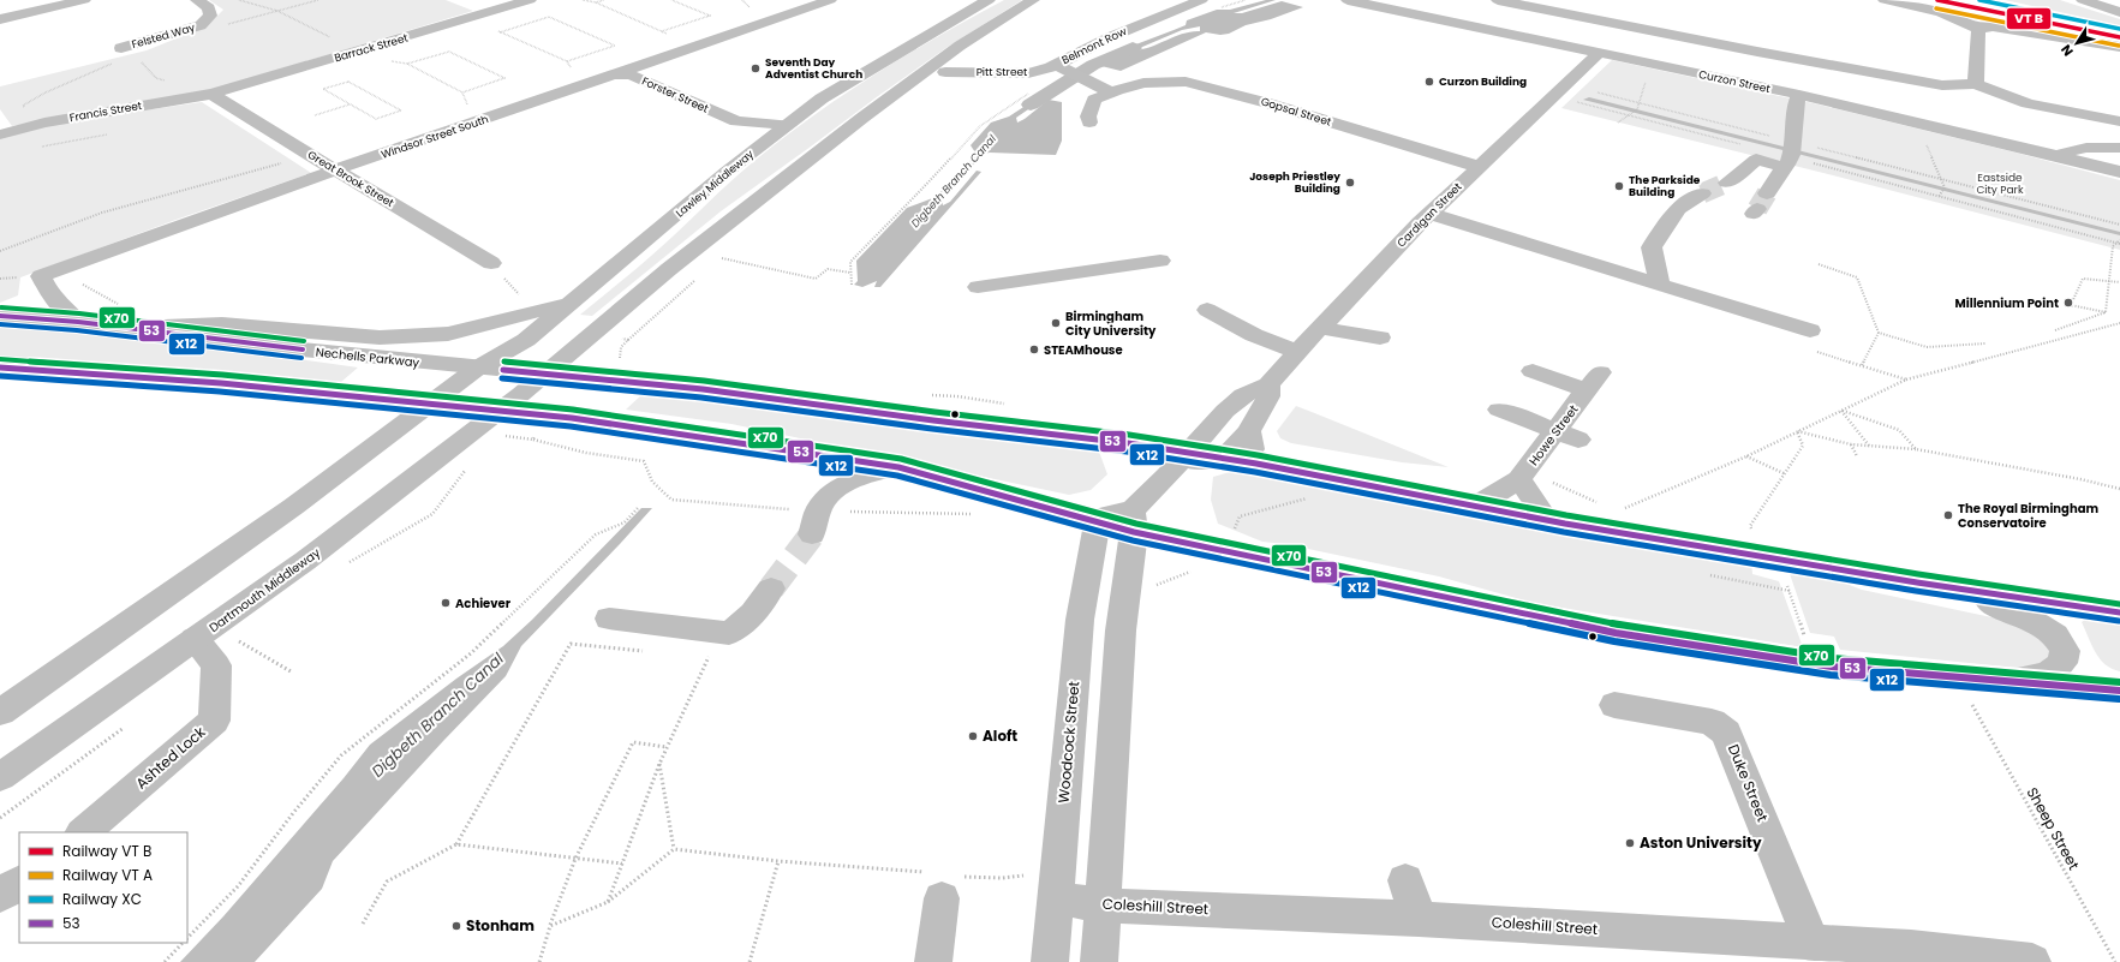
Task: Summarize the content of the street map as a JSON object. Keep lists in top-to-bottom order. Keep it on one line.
{"streets":{"main road":["Felsted Way","Belmont Row","Barrack Street","Pitt Street","Curzon Street","Forster Street","Francis Street","Gopsal Street","Windsor Street South","Great Brook Street","Lawley Middleway","Cardigan Street","Nechells Parkway","Howe Street","Dartmouth Middleway","Woodcock Street","Ashted Lock","Duke Street","Coleshill Street"],"path":["Sheep Street"]},"crossings":[["Belmont Row","Pitt Street"],["Belmont Row","Gopsal Street"],["Barrack Street","Francis Street"],["Barrack Street","Great Brook Street"],["Curzon Street","Cardigan Street"],["Forster Street","Windsor Street South"],["Forster Street","Lawley Middleway"],["Francis Street","Great Brook Street"],["Gopsal Street","Cardigan Street"],["Windsor Street South","Great Brook Street"],["Lawley Middleway","Nechells Parkway"],["Cardigan Street","Nechells Parkway"],["Nechells Parkway","Howe Street"],["Nechells Parkway","Dartmouth Middleway"],["Dartmouth Middleway","Ashted Lock"],["Woodcock Street","Coleshill Street"],["Duke Street","Coleshill Street"]],"water":["Digbeth Branch Canal"],"parks":["Eastside City Park"],"places":["Seventh Day Adventist Church","Curzon Building","Joseph Priestley Building","The Parkside Building","Millennium Point","Birmingham City University","STEAMhouse","The Royal Birmingham Conservatoire","Achiever","Aloft","Aston University","Stonham"],"lines":["rail line XC","transit line X70","transit line 53","transit line X12"],"legend":["Railway VT B","Railway VT A","Railway XC","53"],"north":"bottom left"}
